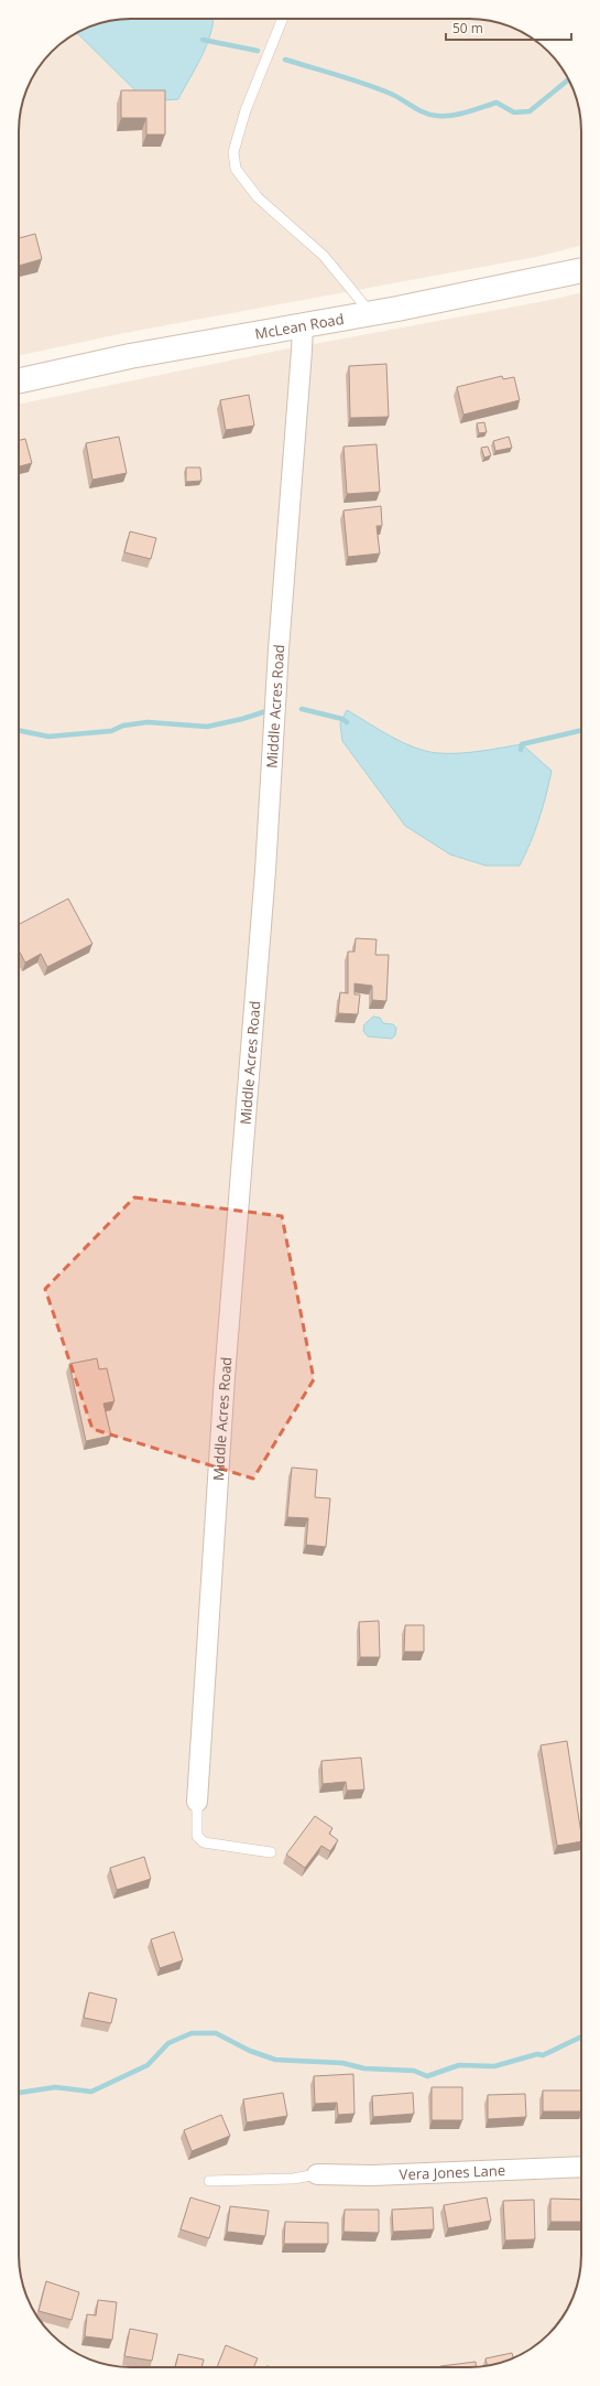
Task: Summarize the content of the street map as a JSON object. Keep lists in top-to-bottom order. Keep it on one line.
{"streets":{"street":["McLean Road","Middle Acres Road","Vera Jones Lane"]},"crossings":[["McLean Road","Middle Acres Road"]],"scale_bar":"50 m"}
